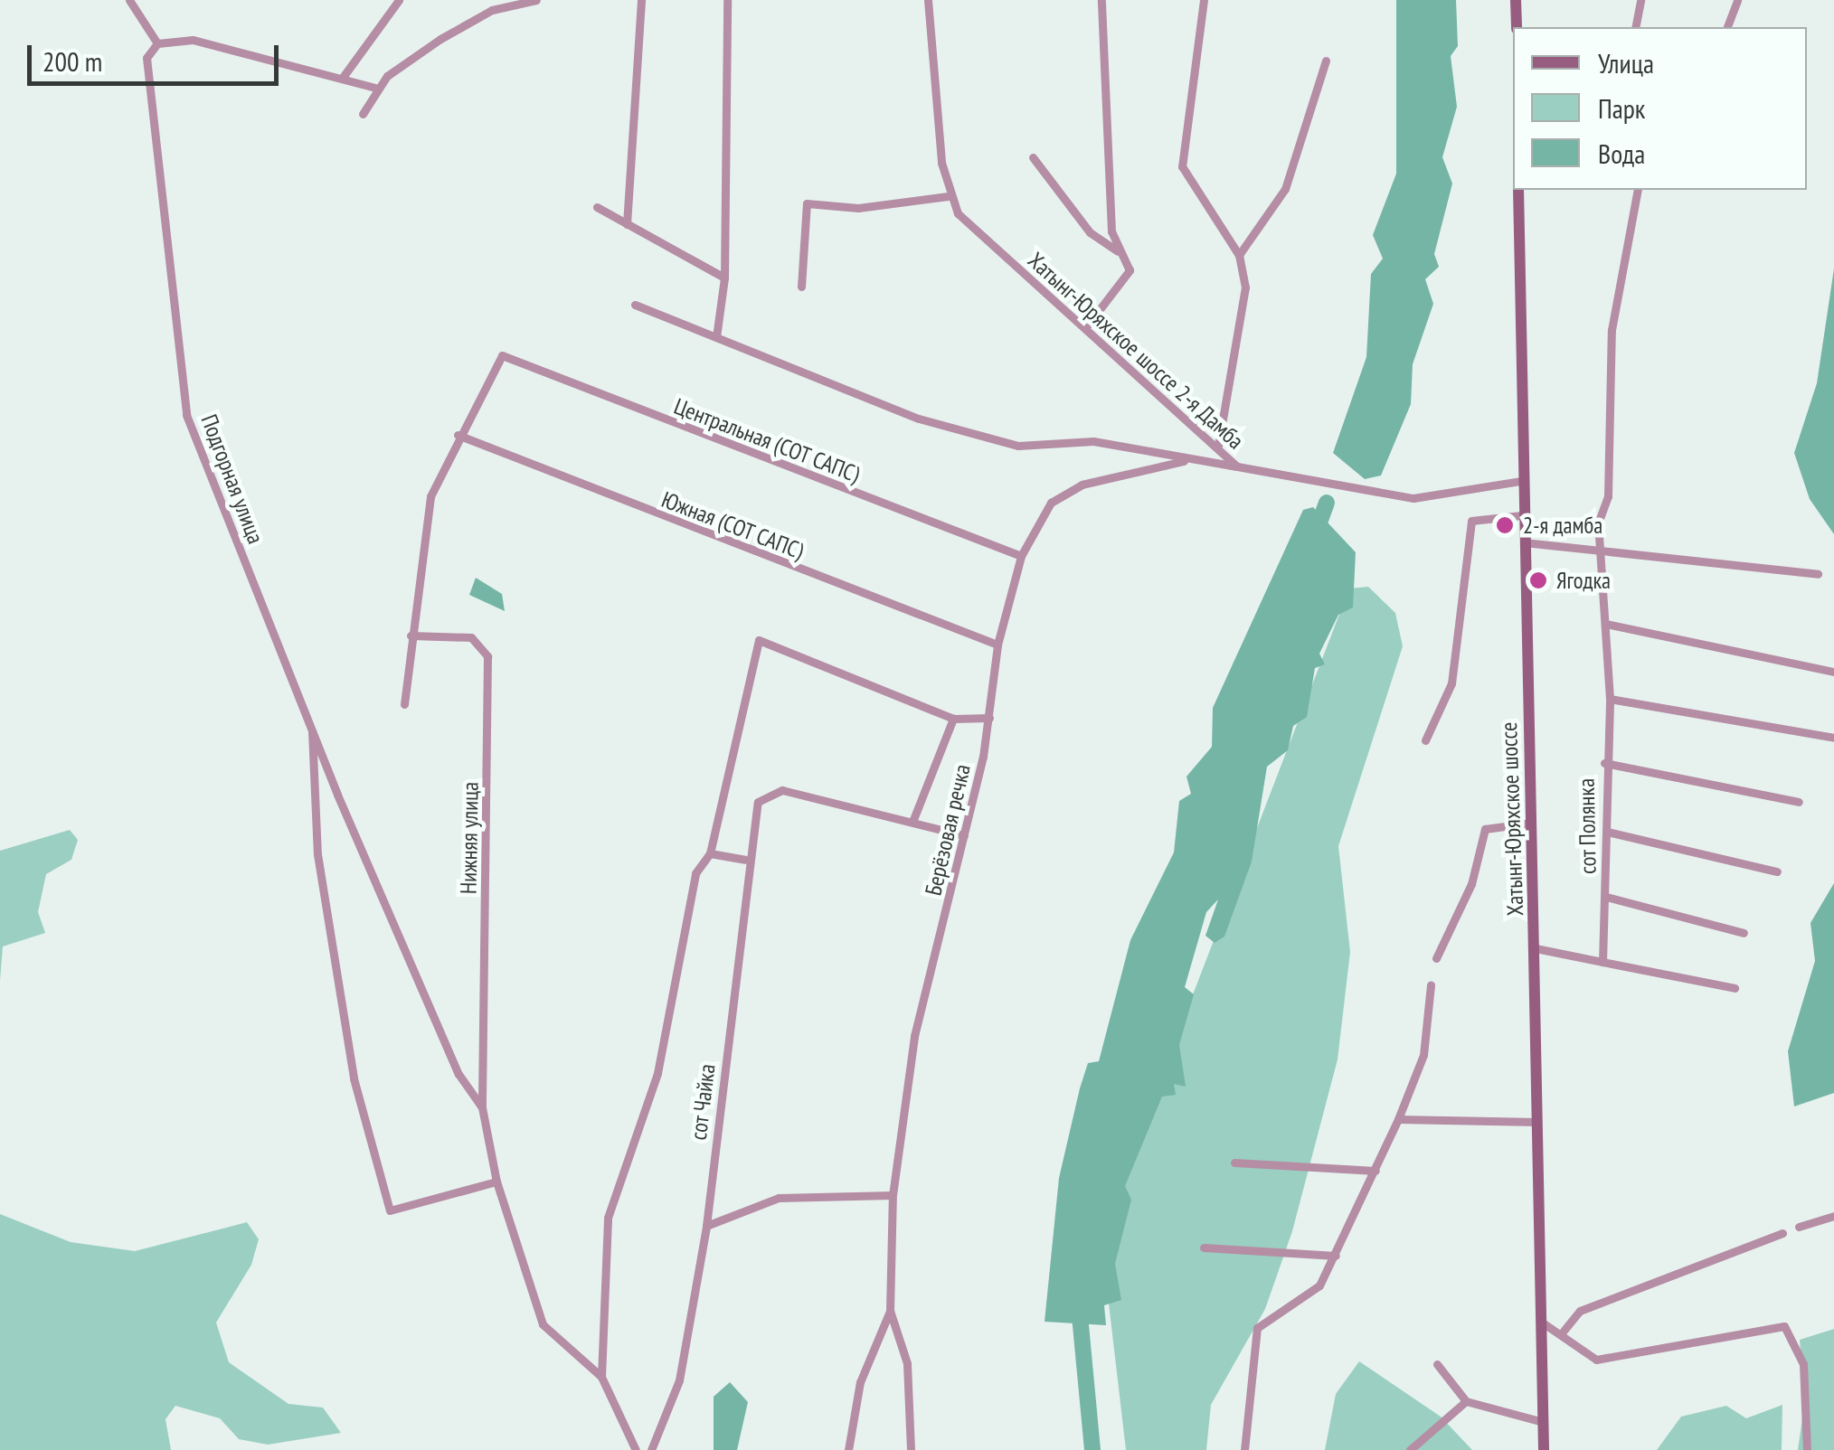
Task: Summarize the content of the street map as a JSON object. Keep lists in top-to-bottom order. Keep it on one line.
{"streets":{"main road":["Хатынг-Юряхское шоссе"],"street":["Хатынг-Юряхское шоссе 2-я Дамба","Центральная (СОТ САПС)","Подгорная улица","Южная (СОТ САПС)","сот Полянка","Берёзовая речка","Нижняя улица","сот Чайка"]},"crossings":[["Хатынг-Юряхское шоссе 2-я Дамба","Хатынг-Юряхское шоссе"],["Центральная (СОТ САПС)","Южная (СОТ САПС)"],["Центральная (СОТ САПС)","Берёзовая речка"],["Подгорная улица","Нижняя улица"],["Южная (СОТ САПС)","Берёзовая речка"]],"places":["2-я дамба","Ягодка"],"legend":["Улица","Парк","Вода"],"scale_bar":"200 m"}
